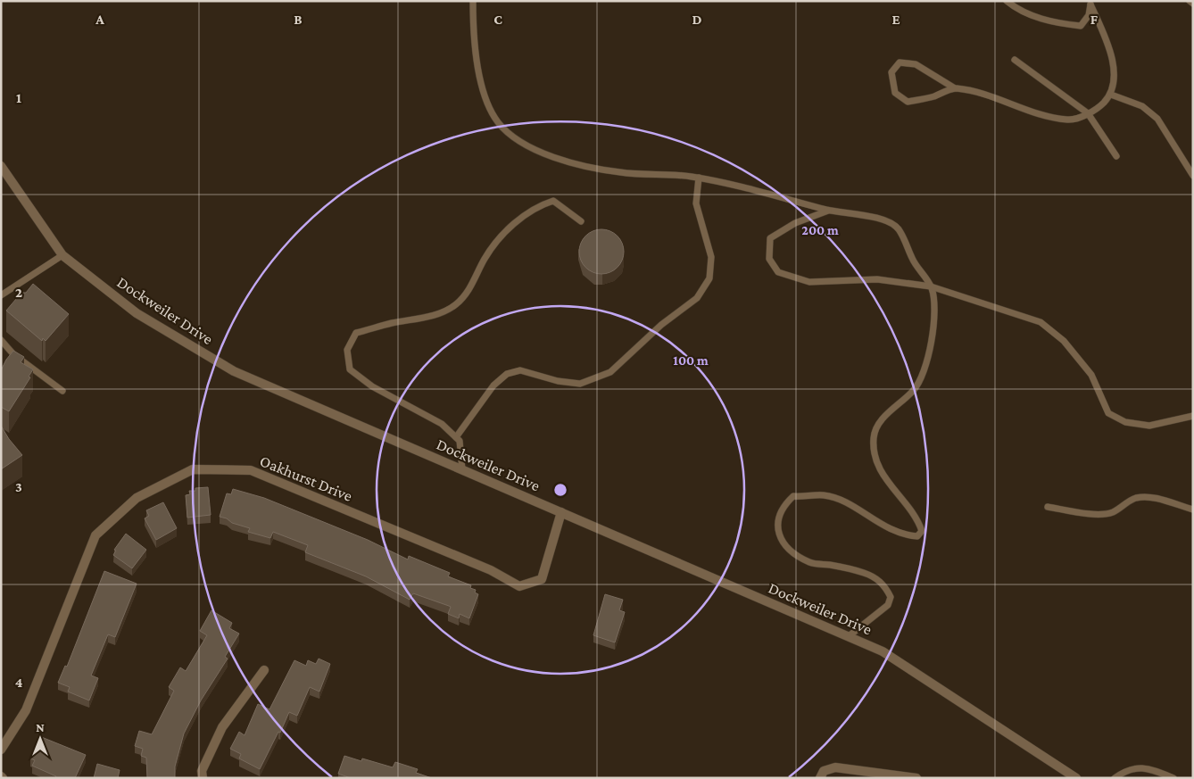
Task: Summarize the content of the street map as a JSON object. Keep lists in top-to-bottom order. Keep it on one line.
{"streets":{"street":["Dockweiler Drive","Oakhurst Drive"]},"crossings":[["Dockweiler Drive","Oakhurst Drive"]],"north":"top","grid":{"columns":["A","B","C","D","E","F"],"rows":["1","2","3","4"]},"rings":["200 m","100 m"]}
